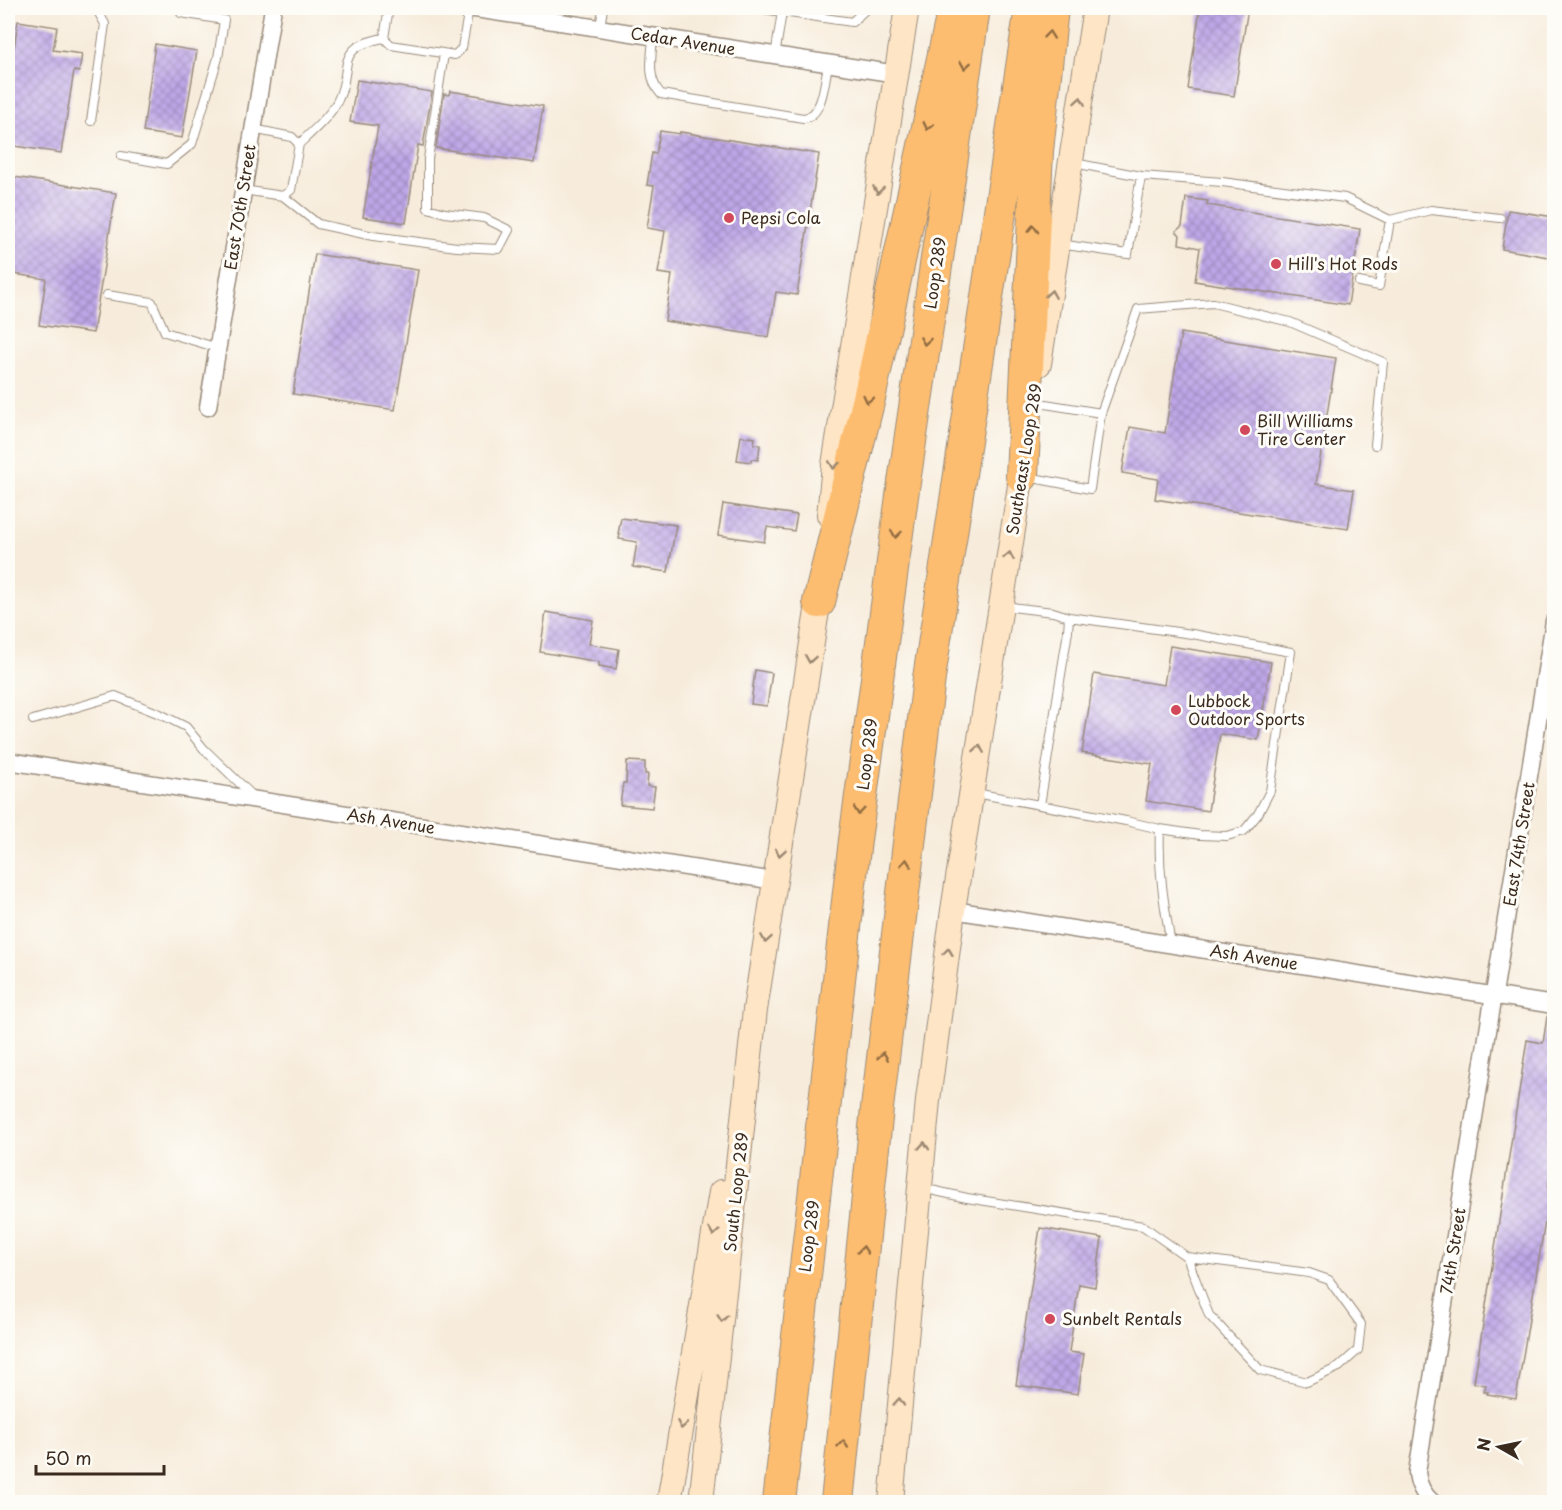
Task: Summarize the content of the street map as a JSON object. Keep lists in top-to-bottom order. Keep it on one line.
{"streets":{"highway":["Loop 289"],"main road":["Southeast Loop 289","South Loop 289"],"street":["Cedar Avenue","East 70th Street","Ash Avenue","East 74th Street","74th Street"]},"crossings":[["Southeast Loop 289","Ash Avenue"],["Ash Avenue","East 74th Street"],["Ash Avenue","South Loop 289"],["Ash Avenue","74th Street"],["East 74th Street","74th Street"]],"places":["Pepsi Cola","Hill's Hot Rods","Bill Williams Tire Center","Lubbock Outdoor Sports","Sunbelt Rentals"],"scale_bar":"50 m","north":"left"}
